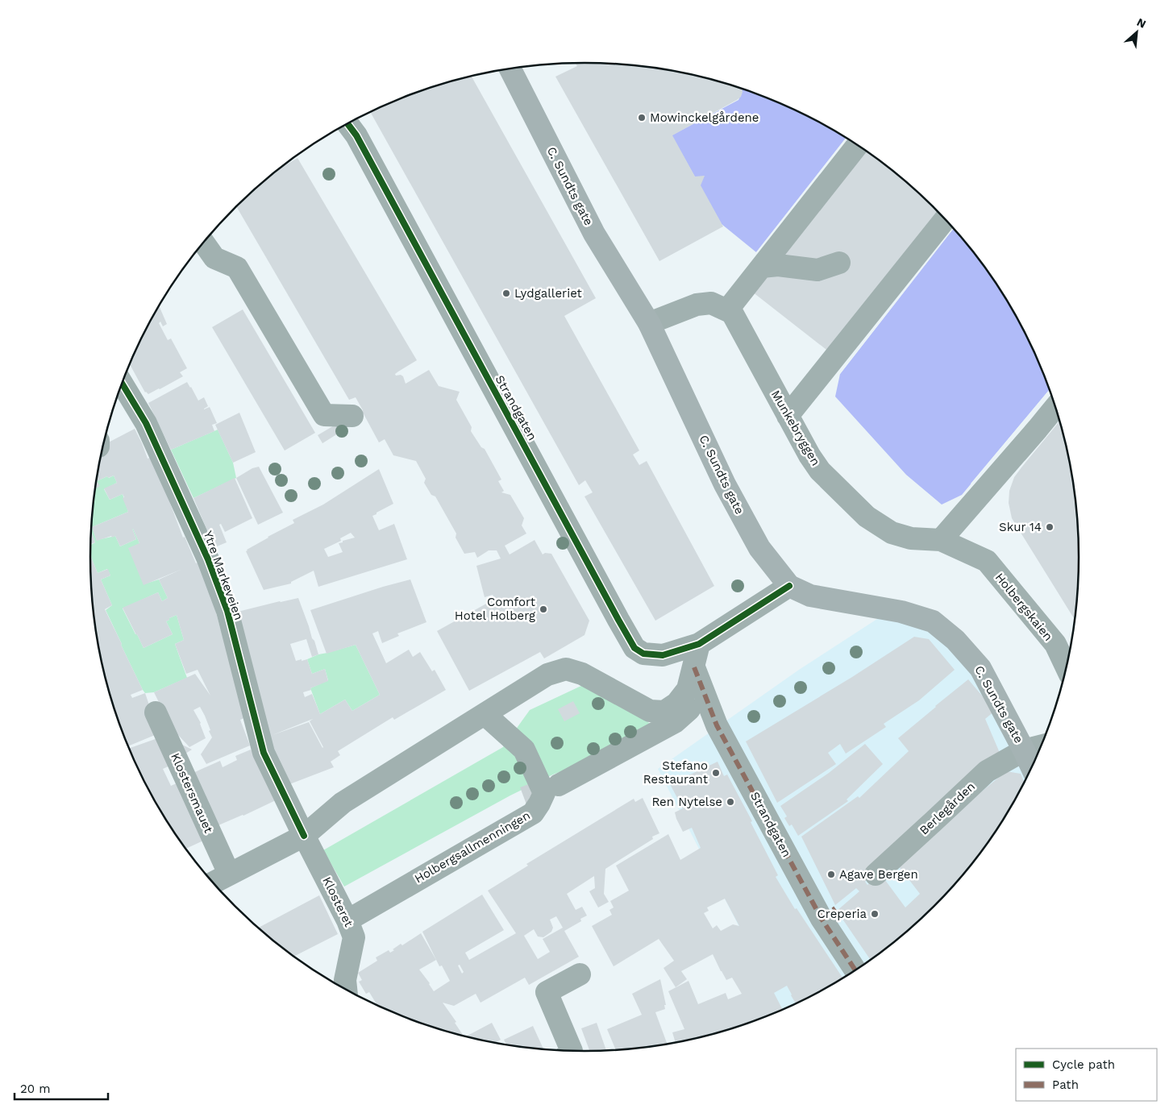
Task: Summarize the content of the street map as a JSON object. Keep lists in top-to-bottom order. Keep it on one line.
{"streets":{"main road":["C. Sundts gate"],"street":["Strandgaten","Munkebryggen","Ytre Markeveien","Holbergskaien","Klostersmauet","Berlegården","Holbergsallmenningen","Klosteret"]},"crossings":[["C. Sundts gate","Berlegården"],["Munkebryggen","Holbergskaien"],["Ytre Markeveien","Klosteret"],["Holbergsallmenningen","Klosteret"]],"places":["Mowinckelgårdene","Lydgalleriet","Skur 14","Comfort Hotel Holberg","Stefano Restaurant","Ren Nytelse","Agave Bergen","Creperia"],"legend":["Cycle path","Path"],"scale_bar":"20 m","north":"top right"}
